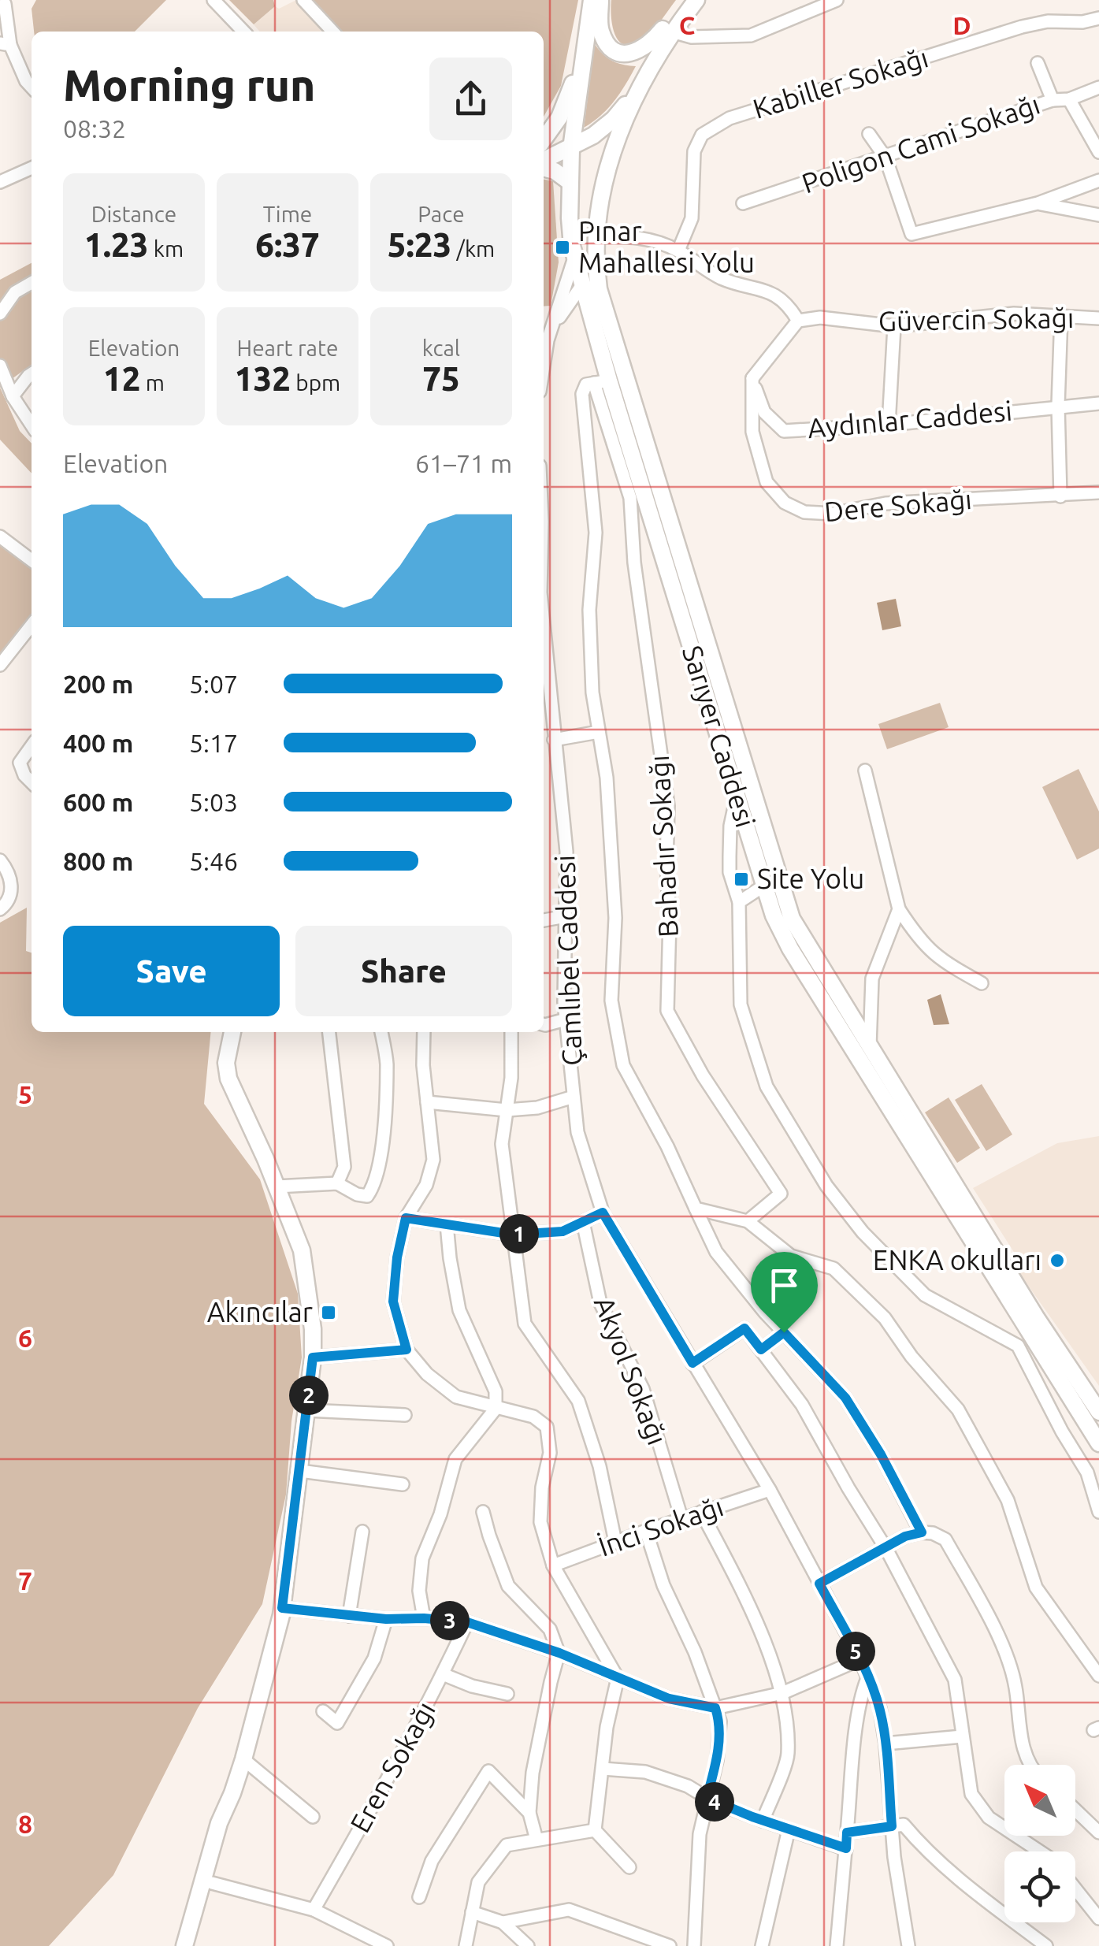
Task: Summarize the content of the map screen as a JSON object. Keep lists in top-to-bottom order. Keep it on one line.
{"streets":{"main road":["Sarıyer Caddesi"],"street":["Kabiller Sokağı","Poligon Cami Sokağı","Güvercin Sokağı","Aydınlar Caddesi","Dere Sokağı","Bahadır Sokağı","Çamlıbel Caddesi","Akyol Sokağı","İnci Sokağı","Eren Sokağı"]},"crossings":[["Aydınlar Caddesi","Dere Sokağı"],["Sarıyer Caddesi","Bahadır Sokağı"],["Çamlıbel Caddesi","İnci Sokağı"],["Akyol Sokağı","İnci Sokağı"]],"places":{"transit":["Pınar Mahallesi Yolu","Site Yolu","Akıncılar"],"other":["ENKA okulları"]},"north":"top left","page":{"heading":["Morning run","08:32"],"stats":[["Distance","1.23 km"],["Time","6:37"],["Pace","5:23 /km"],["Elevation","12 m"],["Heart rate","132 bpm"],["kcal","75"]],"chart":["Elevation","61–71 m"],"list":[{"name":"200 m","note":"5:07"},{"name":"400 m","note":"5:17"},{"name":"600 m","note":"5:03"},{"name":"800 m","note":"5:46"}],"buttons":["Save","Share"],"pins":["1","2","3","5","4"]},"grid":{"columns":["C","D"],"rows":["5","6","7","8"]}}
